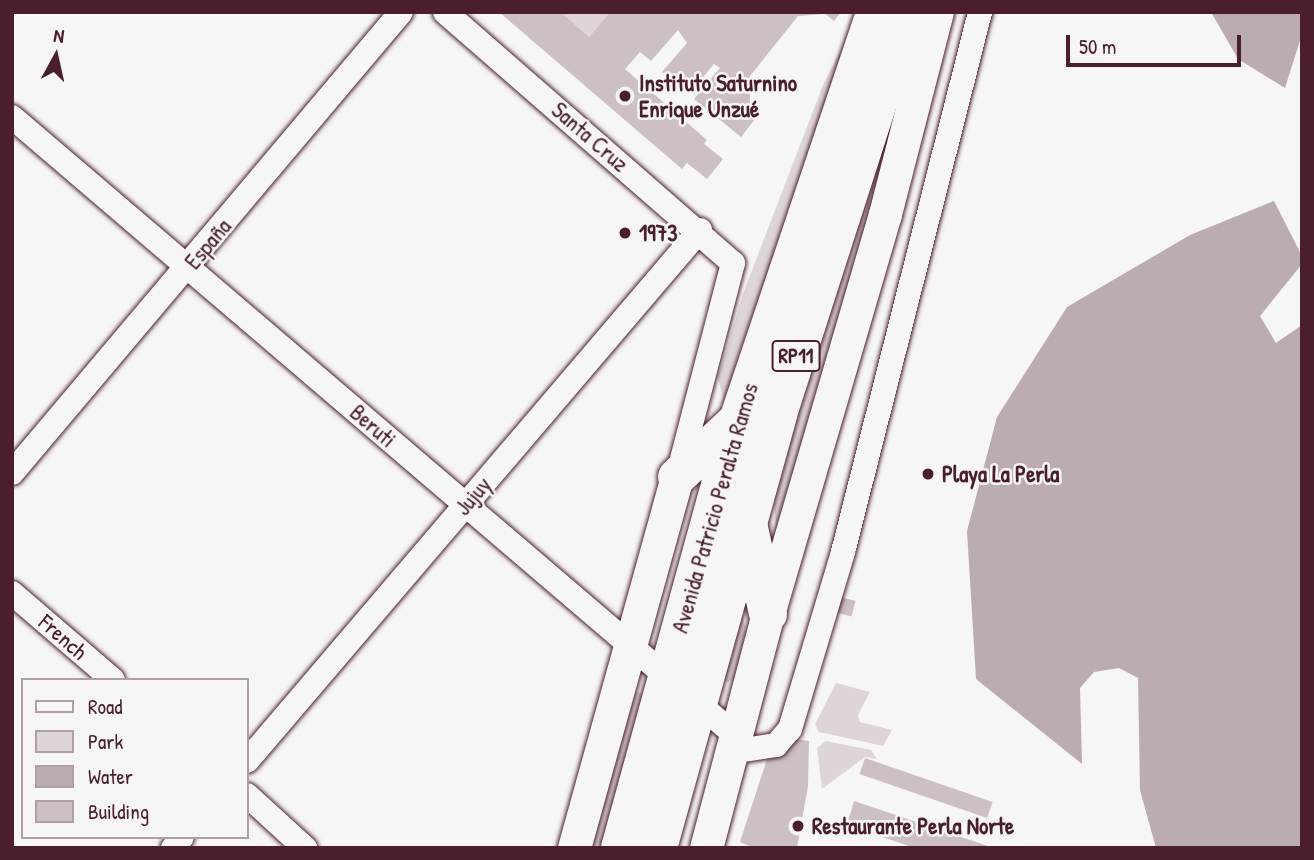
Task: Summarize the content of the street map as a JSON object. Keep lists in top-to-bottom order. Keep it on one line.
{"streets":{"main road":["RP11","Avenida Patricio Peralta Ramos"],"street":["Santa Cruz","España","Beruti","Jujuy","French"]},"crossings":[["Santa Cruz","Jujuy"],["Santa Cruz","Avenida Patricio Peralta Ramos"],["España","Beruti"],["Beruti","Jujuy"],["Beruti","Avenida Patricio Peralta Ramos"]],"places":["Instituto Saturnino Enrique Unzué","1973","Playa La Perla","Restaurante Perla Norte"],"legend":["Road","Park","Water","Building"],"scale_bar":"50 m","north":"top"}
